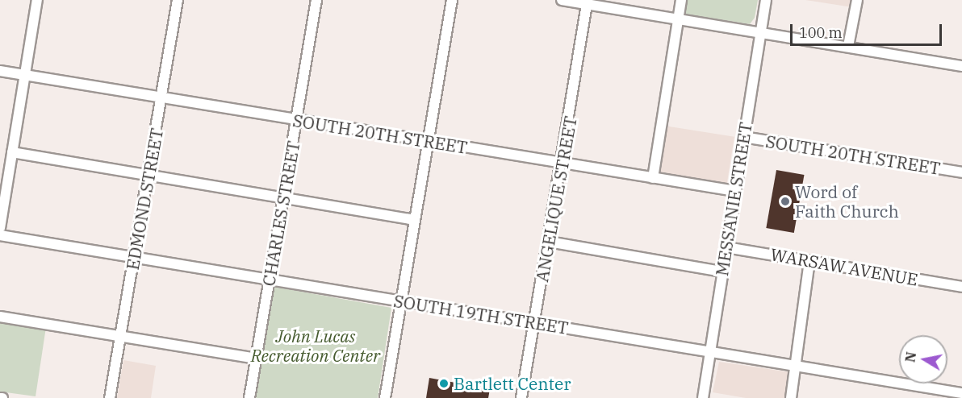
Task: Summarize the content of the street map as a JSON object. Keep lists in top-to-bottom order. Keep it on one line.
{"streets":{"street":["SOUTH 20TH STREET","EDMOND STREET","ANGELIQUE STREET","MESSANIE STREET","CHARLES STREET","WARSAW AVENUE","SOUTH 19TH STREET"]},"crossings":[["SOUTH 20TH STREET","EDMOND STREET"],["SOUTH 20TH STREET","ANGELIQUE STREET"],["SOUTH 20TH STREET","MESSANIE STREET"],["SOUTH 20TH STREET","CHARLES STREET"],["EDMOND STREET","SOUTH 19TH STREET"],["ANGELIQUE STREET","SOUTH 19TH STREET"],["MESSANIE STREET","WARSAW AVENUE"],["MESSANIE STREET","SOUTH 19TH STREET"],["CHARLES STREET","SOUTH 19TH STREET"]],"parks":["John Lucas Recreation Center"],"places":["Word of Faith Church","Bartlett Center"],"scale_bar":"100 m","north":"left"}
